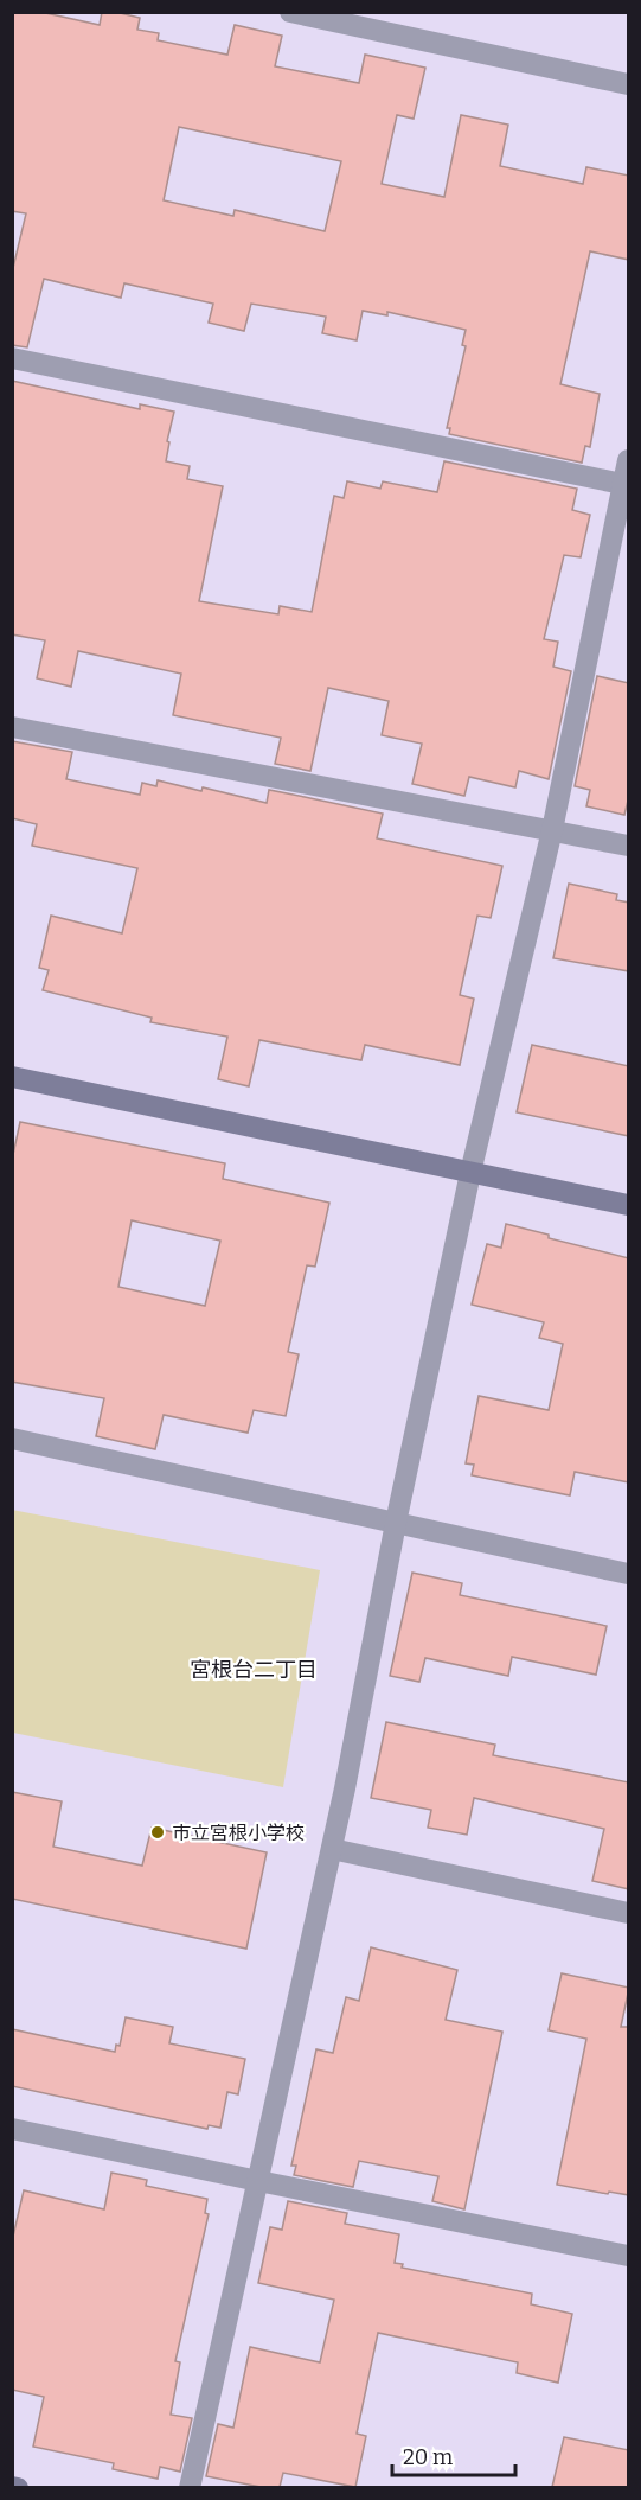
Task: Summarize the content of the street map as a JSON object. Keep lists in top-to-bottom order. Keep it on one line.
{"districts":["宮根台二丁目"],"places":["市立宮根小学校"],"scale_bar":"20 m"}
